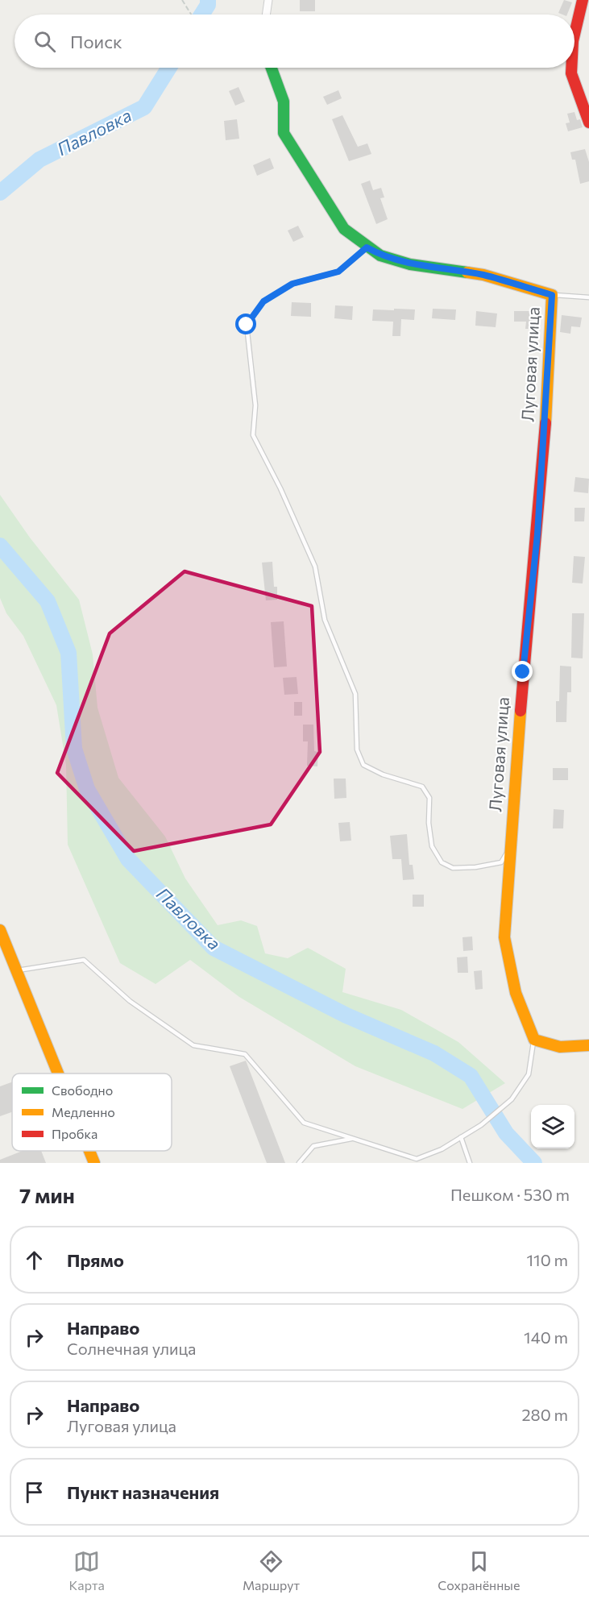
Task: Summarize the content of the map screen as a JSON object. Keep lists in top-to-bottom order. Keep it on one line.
{"streets":{"street":["Луговая улица"]},"water":["Павловка"],"legend":["Свободно","Медленно","Пробка"],"page":{"search":"Поиск","heading":["7 мин","Пешком · 530 m"],"list":[["Прямо","110 m"],["Направо","Солнечная улица","140 m"],["Направо","Луговая улица","280 m"],"Пункт назначения"],"nav":["Карта","Маршрут","Сохранённые"]}}
